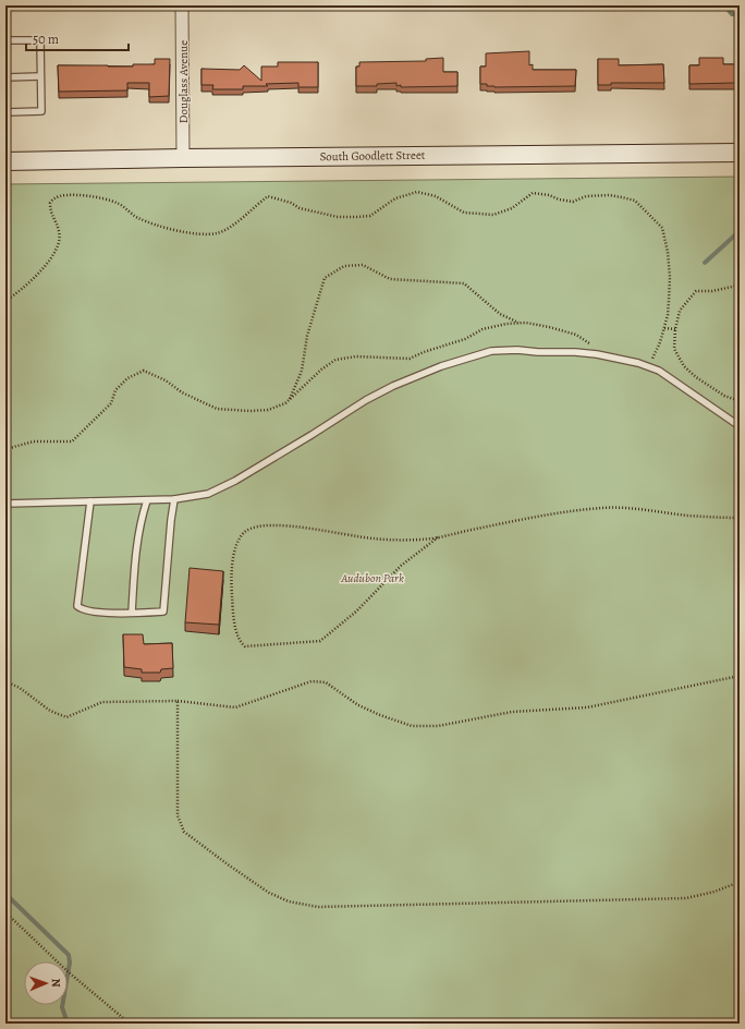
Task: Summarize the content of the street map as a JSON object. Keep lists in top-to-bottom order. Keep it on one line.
{"streets":{"main road":["South Goodlett Street"],"street":["Douglass Avenue"]},"crossings":[["Douglass Avenue","South Goodlett Street"]],"parks":["Audubon Park"],"scale_bar":"50 m","north":"right"}
